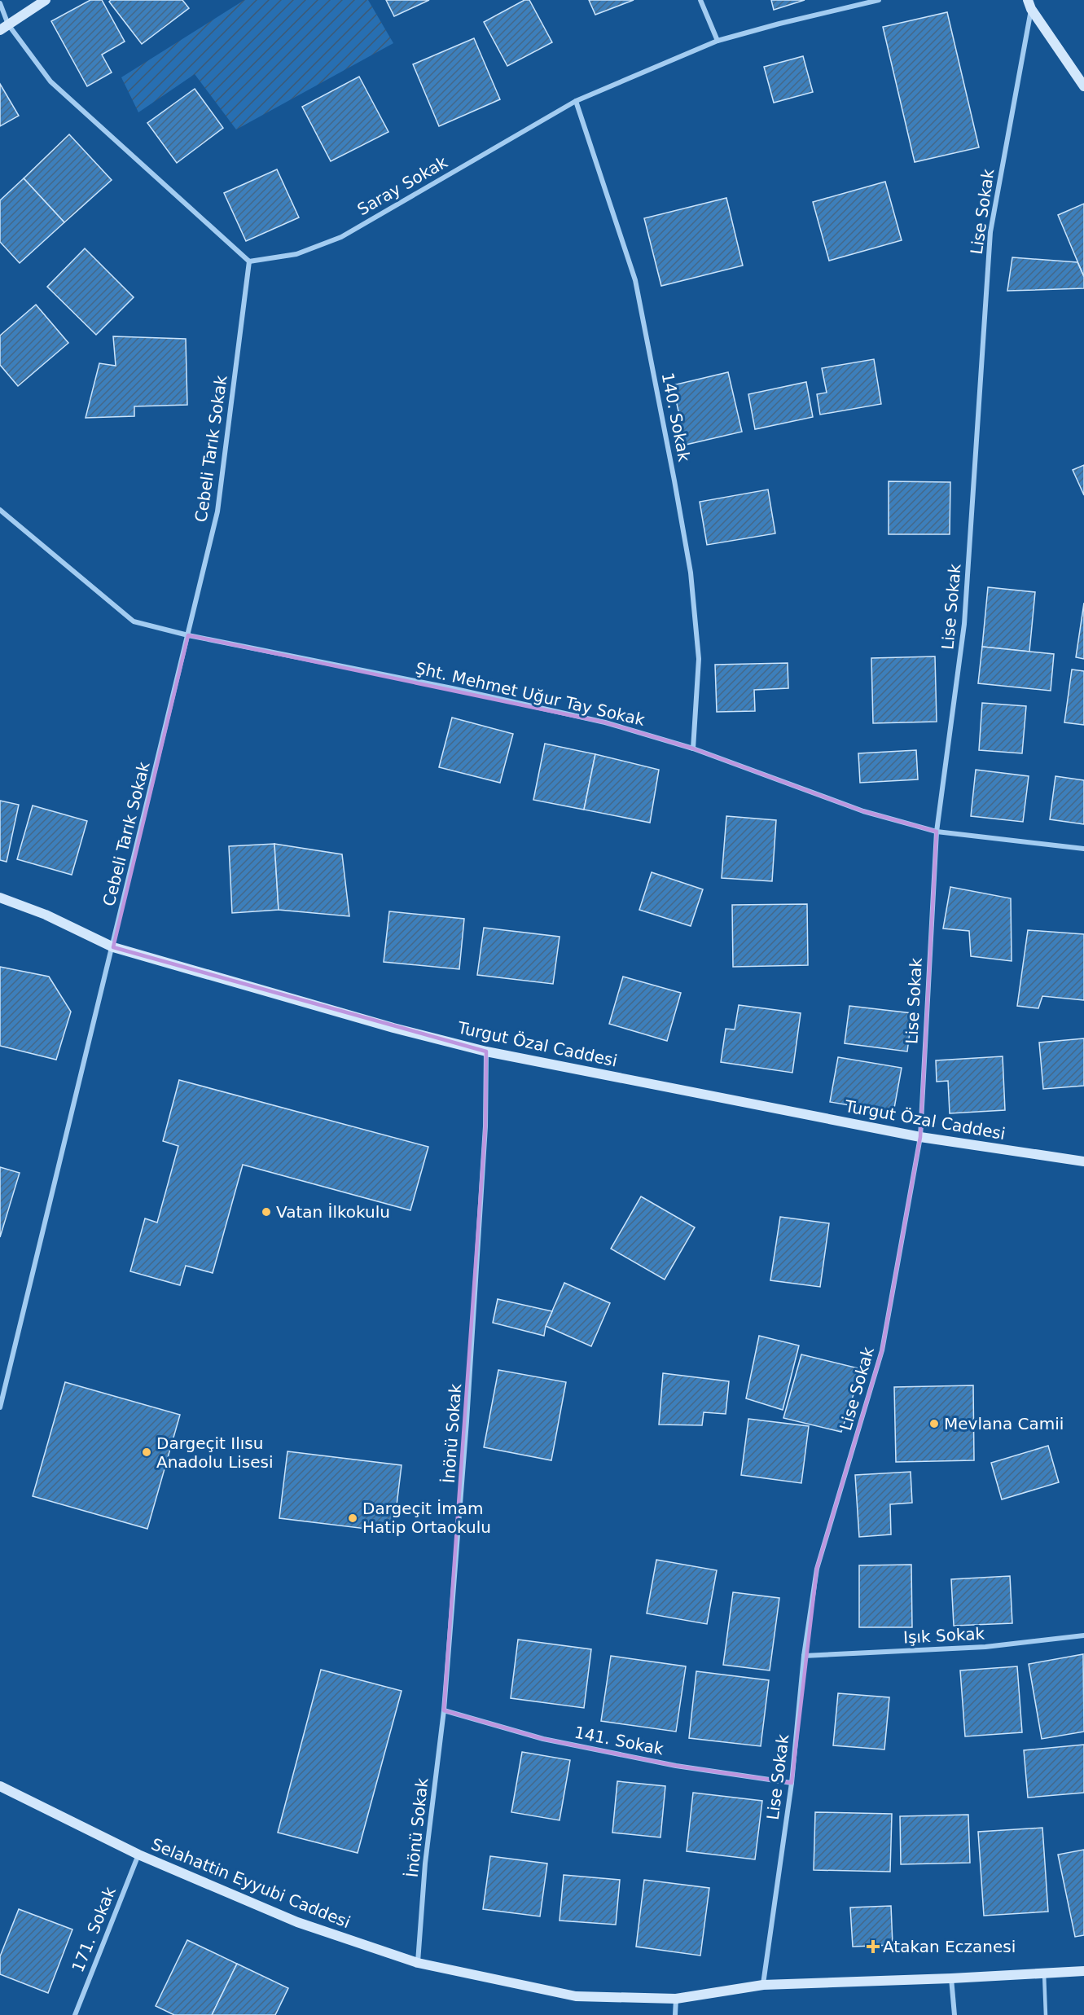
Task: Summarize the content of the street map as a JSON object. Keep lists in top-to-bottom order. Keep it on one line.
{"streets":{"street":["Saray Sokak","Lise Sokak","140. Sokak","Cebeli Tarık Sokak","Şht. Mehmet Uğur Tay Sokak","Turgut Özal Caddesi","İnönü Sokak","Işık Sokak","141. Sokak","Selahattin Eyyubi Caddesi","171. Sokak"]},"crossings":[["Saray Sokak","140. Sokak"],["Saray Sokak","Cebeli Tarık Sokak"],["Lise Sokak","Şht. Mehmet Uğur Tay Sokak"],["Lise Sokak","Turgut Özal Caddesi"],["Lise Sokak","Işık Sokak"],["Lise Sokak","141. Sokak"],["Lise Sokak","Selahattin Eyyubi Caddesi"],["140. Sokak","Şht. Mehmet Uğur Tay Sokak"],["Cebeli Tarık Sokak","Şht. Mehmet Uğur Tay Sokak"],["Cebeli Tarık Sokak","Turgut Özal Caddesi"],["Turgut Özal Caddesi","İnönü Sokak"],["İnönü Sokak","141. Sokak"],["İnönü Sokak","Selahattin Eyyubi Caddesi"],["Selahattin Eyyubi Caddesi","171. Sokak"]],"places":{"other":["Vatan İlkokulu","Mevlana Camii","Dargeçit Ilısu Anadolu Lisesi","Dargeçit İmam Hatip Ortaokulu"],"health":["Atakan Eczanesi"]}}
